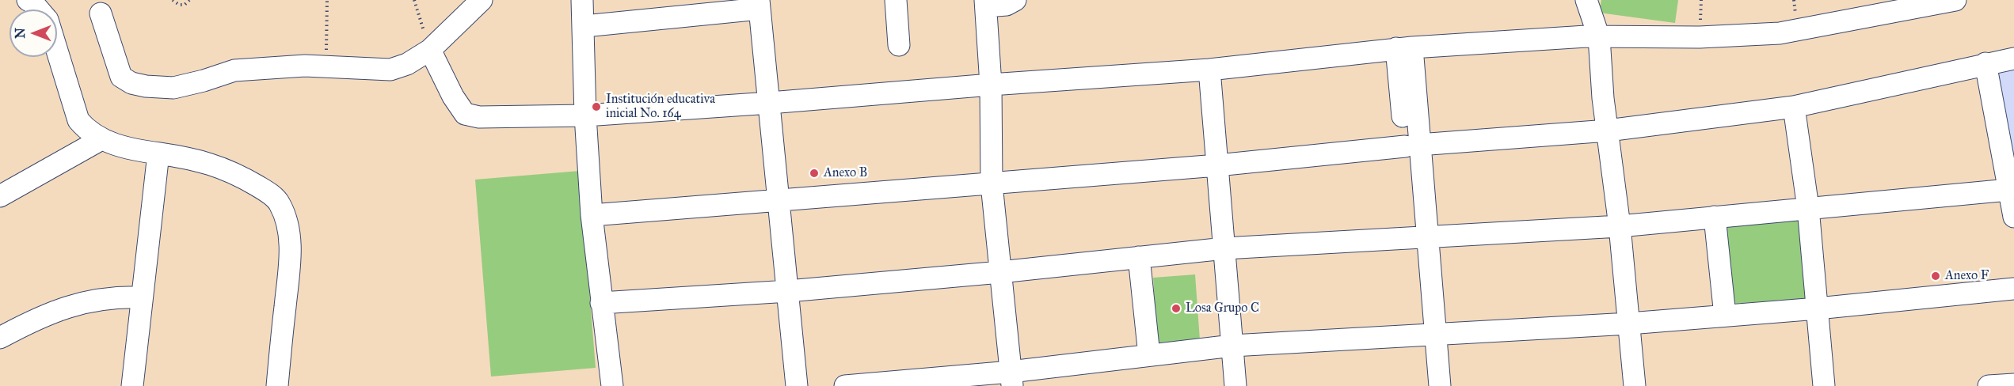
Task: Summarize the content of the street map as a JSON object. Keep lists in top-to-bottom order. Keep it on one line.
{"places":["Institución educativa inicial No. 164","Anexo B","Anexo F","Losa Grupo C"],"north":"left"}
